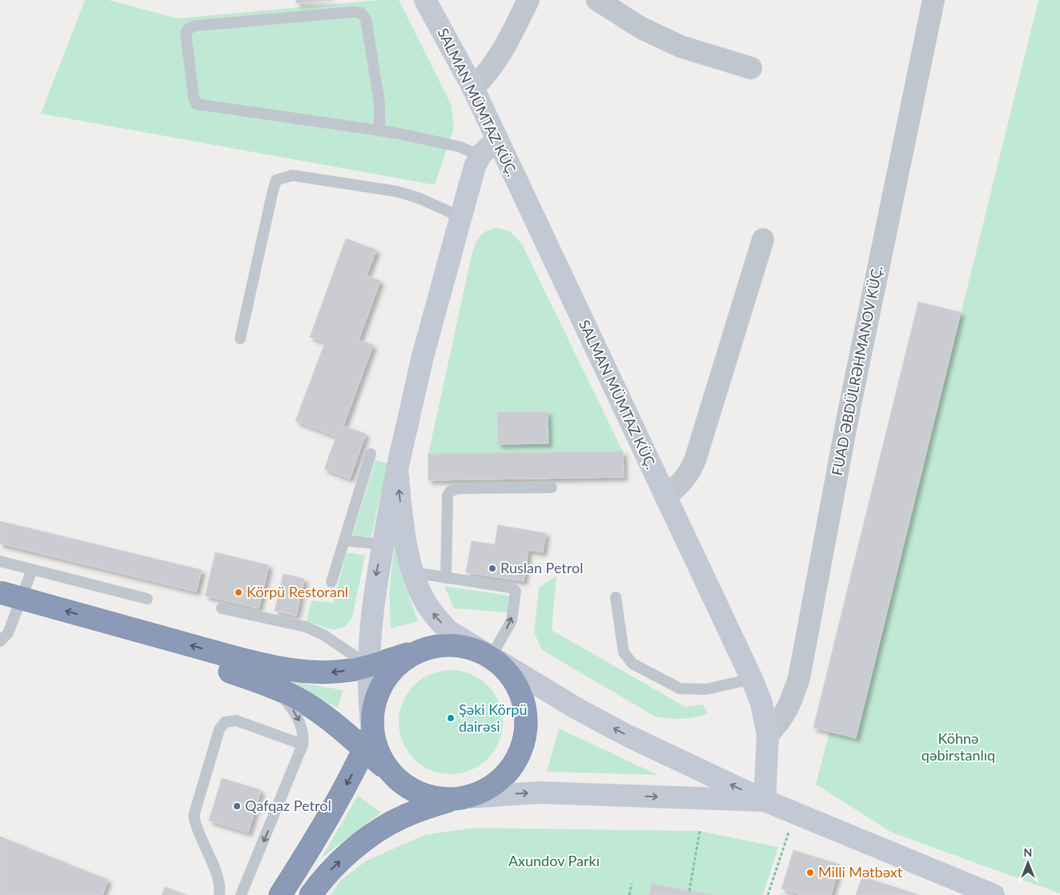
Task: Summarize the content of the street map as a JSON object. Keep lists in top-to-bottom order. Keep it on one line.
{"streets":{"street":["SALMAN MÜMTAZ KÜÇ.","FUAD ƏBDÜLRƏHMANOV KÜÇ."]},"crossings":[["SALMAN MÜMTAZ KÜÇ.","FUAD ƏBDÜLRƏHMANOV KÜÇ."]],"parks":["Köhnə qəbirstanlıq","Axundov Parkı"],"places":["Ruslan Petrol","Körpü Restoranl","Şəki Körpü dairəsi","Qafqaz Petrol","Milli Mətbəxt"],"north":"top"}
